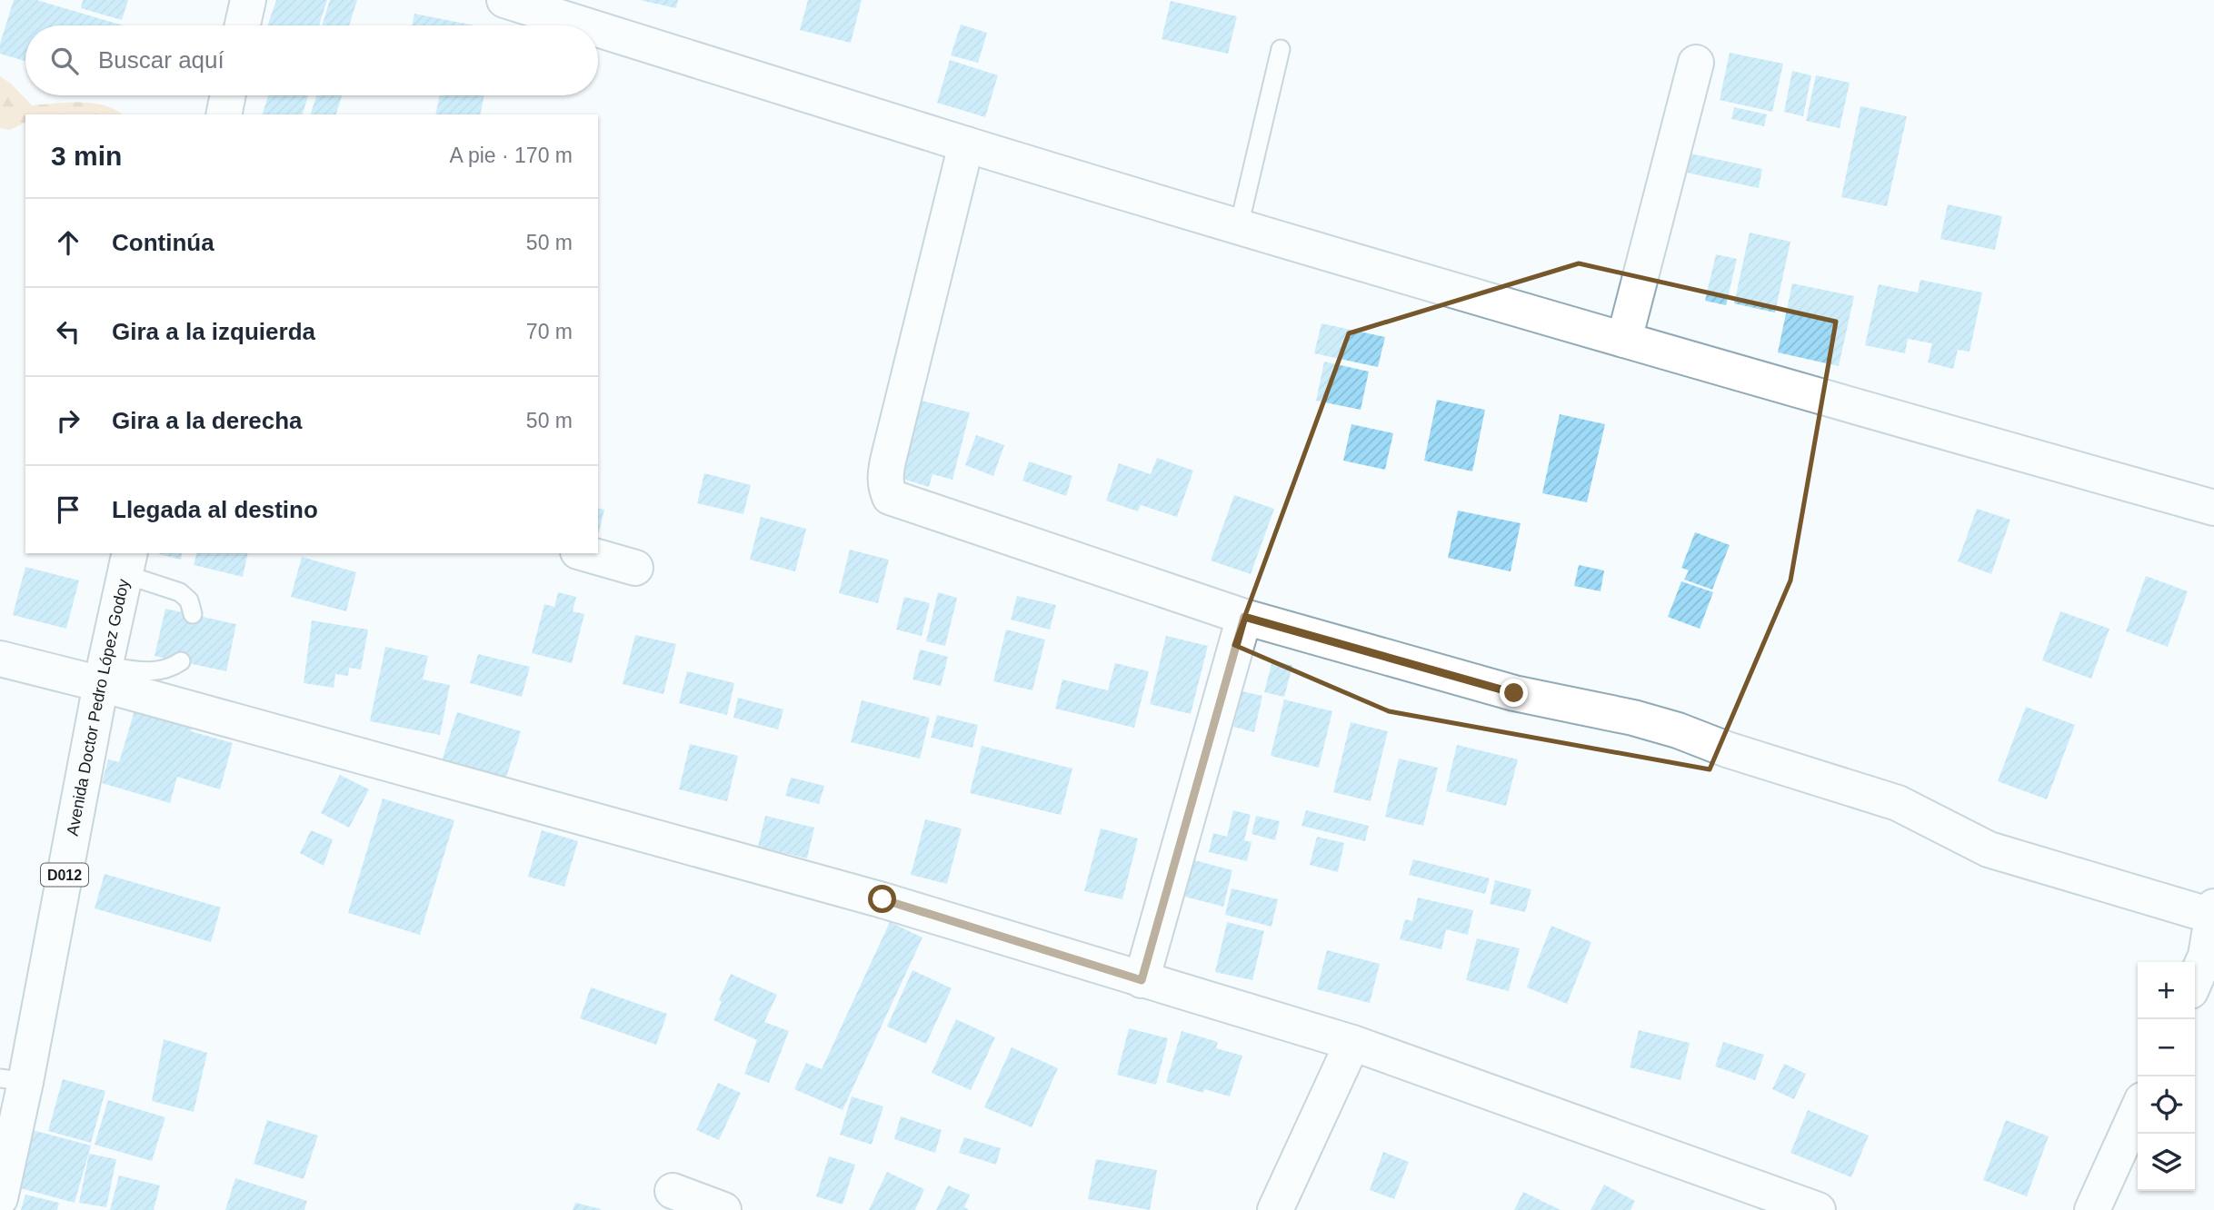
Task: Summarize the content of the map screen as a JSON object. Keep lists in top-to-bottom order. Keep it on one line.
{"streets":{"street":["Avenida Doctor Pedro López Godoy","D012"]},"page":{"search":"Buscar aquí","heading":["3 min","A pie · 170 m"],"list":[["Continúa","50 m"],["Gira a la izquierda","70 m"],["Gira a la derecha","50 m"],"Llegada al destino"],"map_buttons":["+","−"]}}
